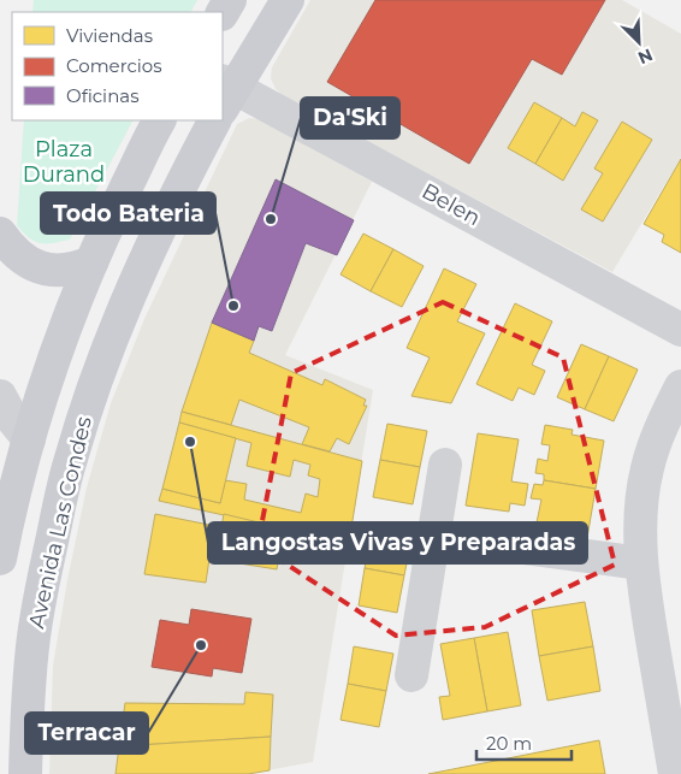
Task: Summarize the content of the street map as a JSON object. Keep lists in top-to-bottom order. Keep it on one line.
{"streets":{"main road":["Avenida Las Condes"],"street":["Belen"]},"parks":["Plaza Durand"],"places":["Da'Ski","Todo Bateria","Langostas Vivas y Preparadas","Terracar"],"legend":["Viviendas","Comercios","Oficinas"],"scale_bar":"20 m","north":"bottom right"}
